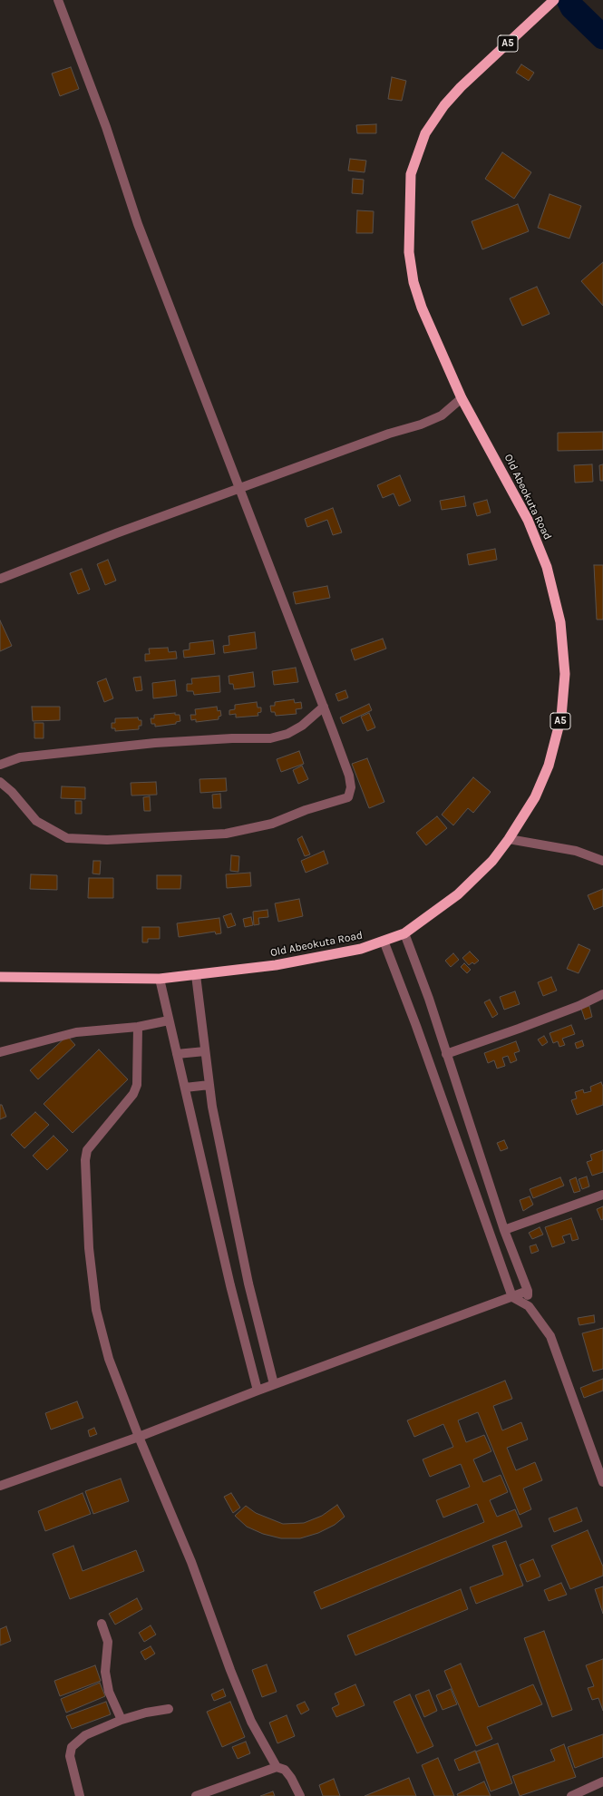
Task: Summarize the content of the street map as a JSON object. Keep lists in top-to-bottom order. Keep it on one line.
{"streets":{"highway":["A5","Old Abeokuta Road"]}}
